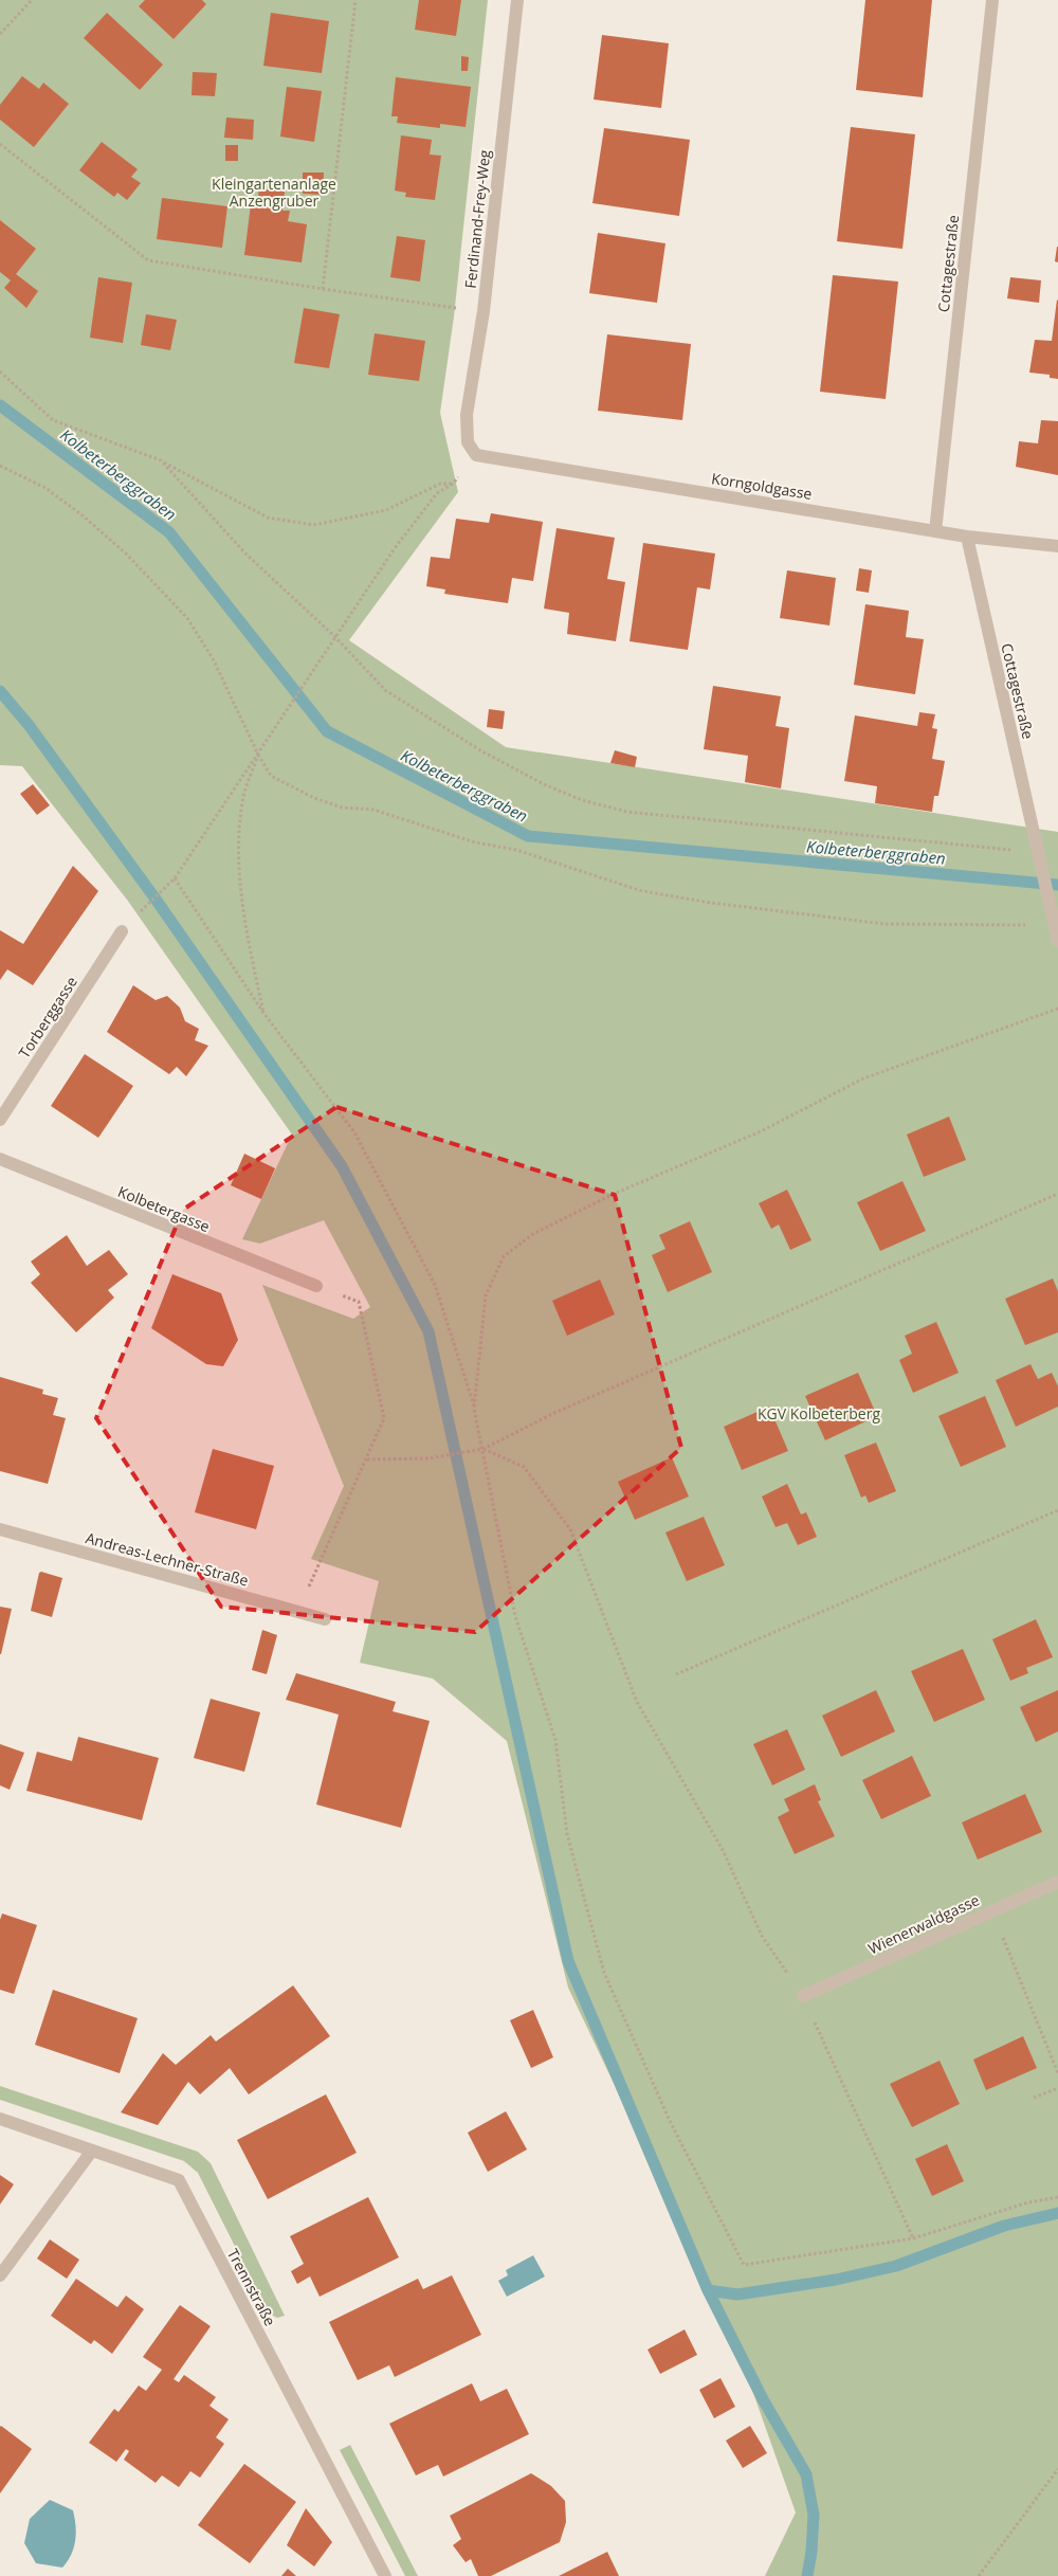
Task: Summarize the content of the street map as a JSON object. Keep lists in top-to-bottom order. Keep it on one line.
{"streets":{"street":["Ferdinand-Frey-Weg","Cottagestraße","Korngoldgasse","Torberggasse","Kolbetergasse","Andreas-Lechner-Straße","Wienerwaldgasse","Trennstraße"]},"crossings":[["Ferdinand-Frey-Weg","Korngoldgasse"],["Cottagestraße","Korngoldgasse"]],"water":["Kolbeterberggraben"],"parks":["Kleingartenanlage Anzengruber","KGV Kolbeterberg"]}
